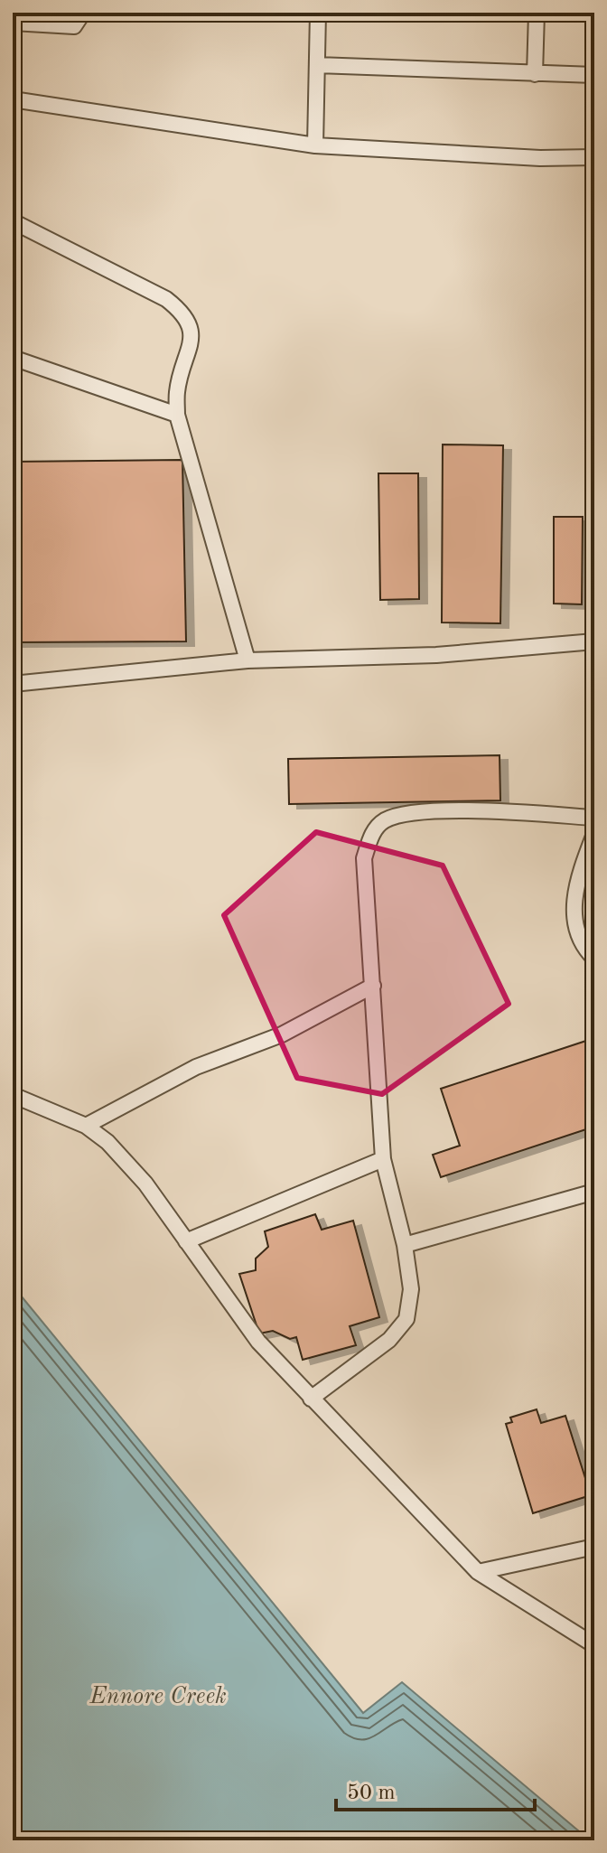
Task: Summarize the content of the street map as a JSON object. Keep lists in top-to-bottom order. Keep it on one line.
{"water":["Ennore Creek"],"scale_bar":"50 m"}
